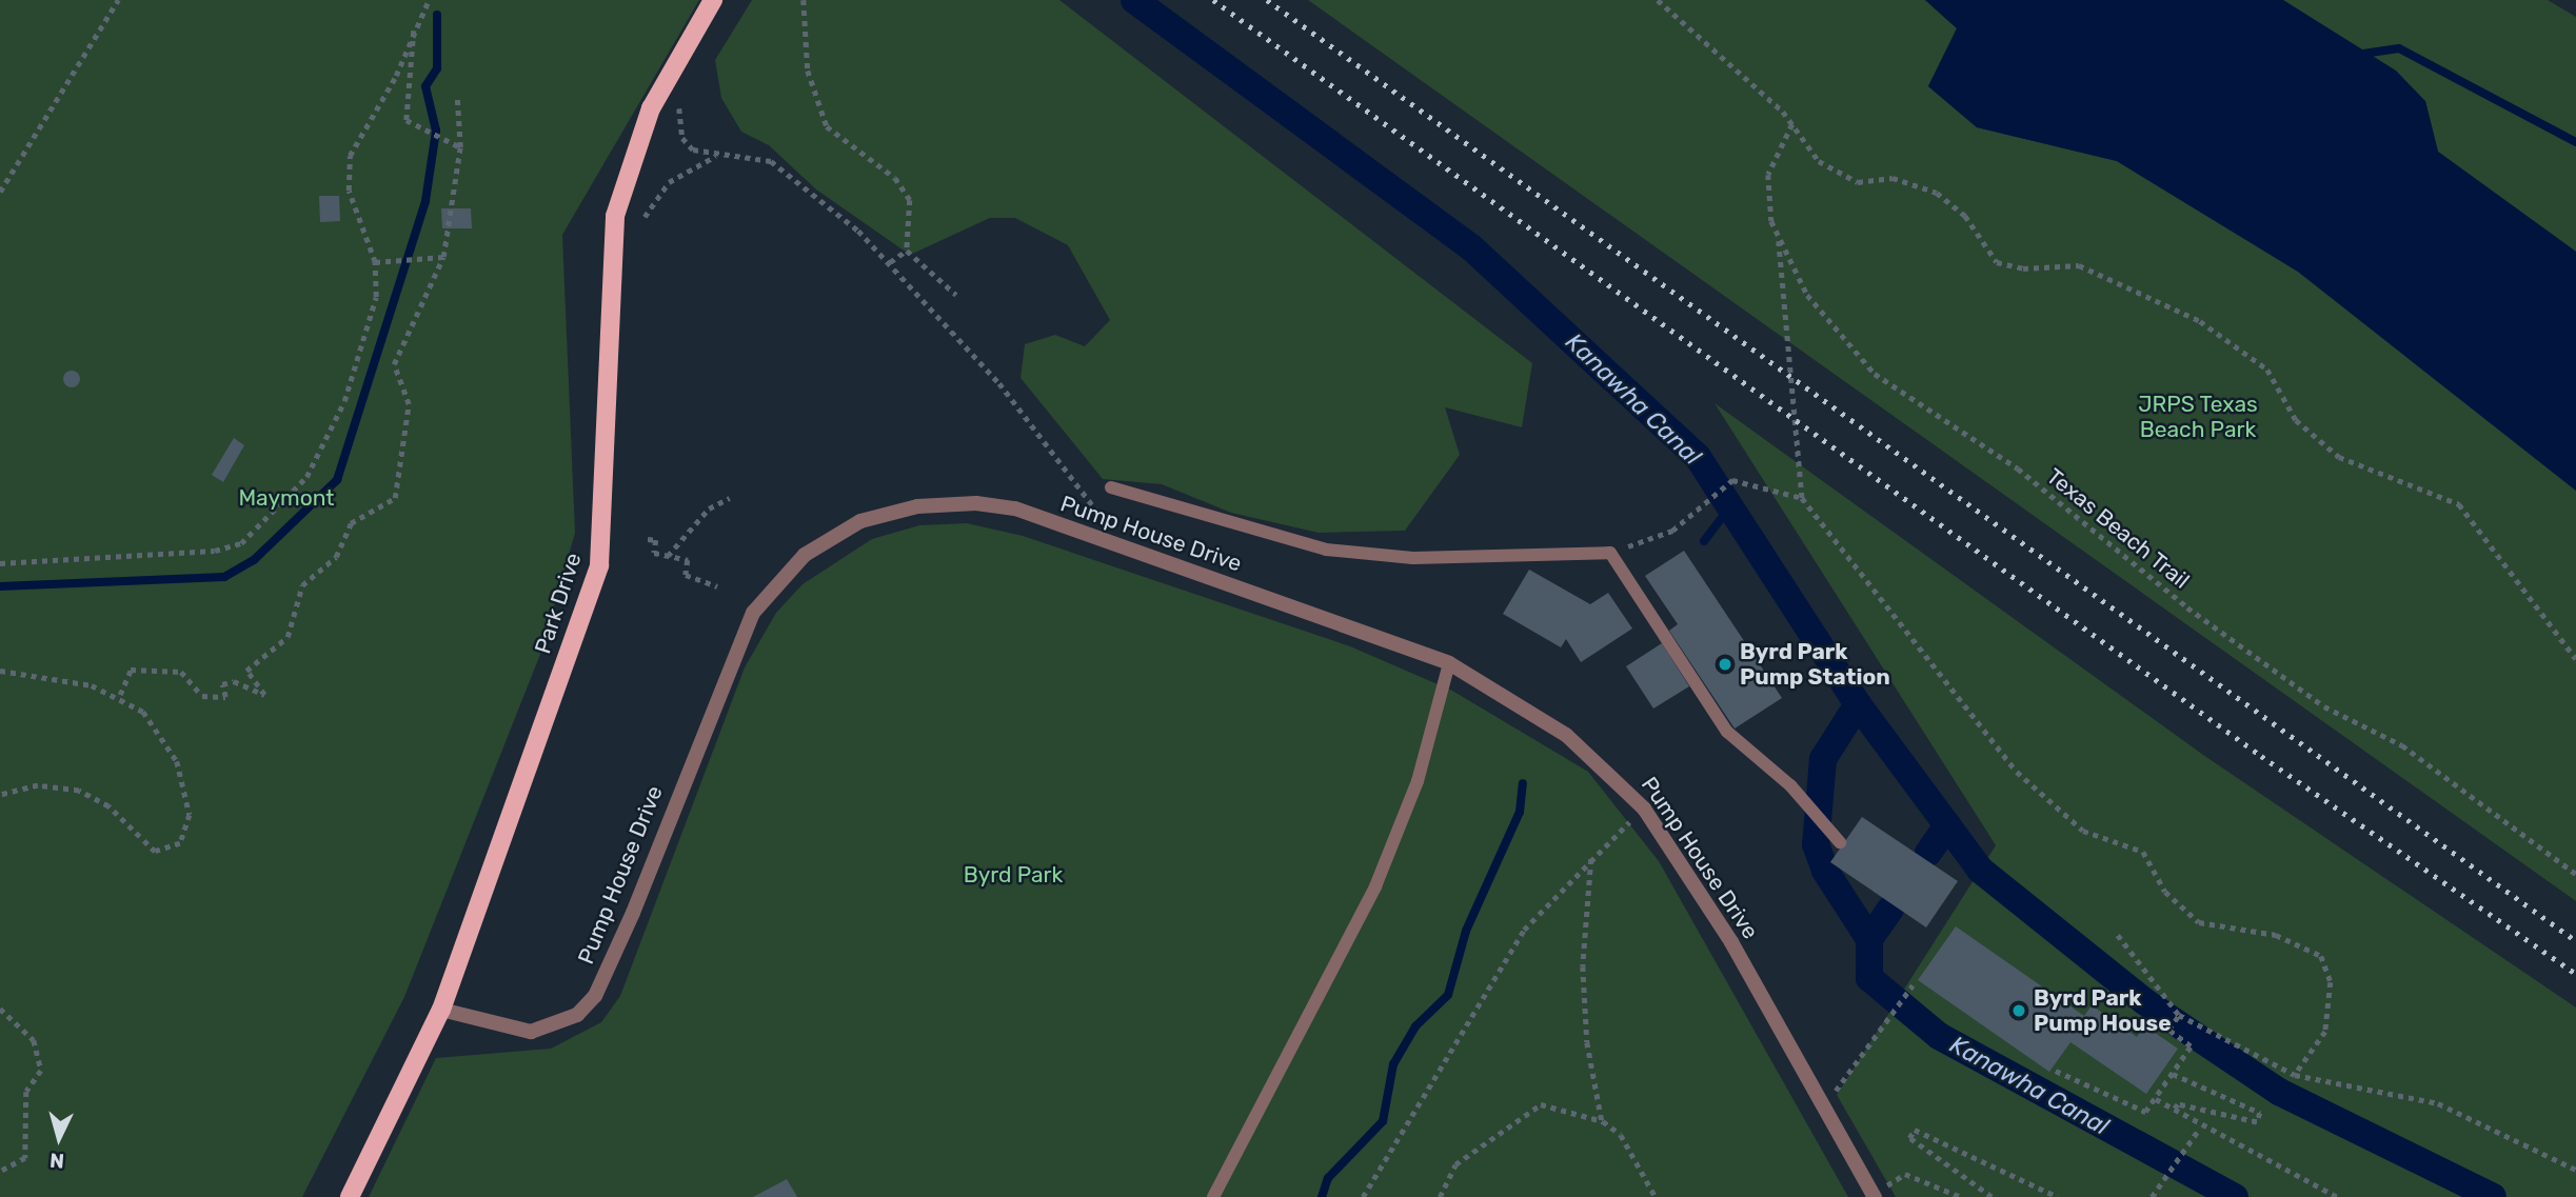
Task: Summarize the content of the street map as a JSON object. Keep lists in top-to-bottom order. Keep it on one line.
{"streets":{"main road":["Park Drive"],"street":["Pump House Drive"],"path":["Texas Beach Trail"]},"crossings":[["Pump House Drive","Park Drive"]],"water":["Kanawha Canal"],"parks":["JRPS Texas Beach Park","Maymont","Byrd Park"],"places":["Byrd Park Pump Station","Byrd Park Pump House"],"north":"bottom"}
